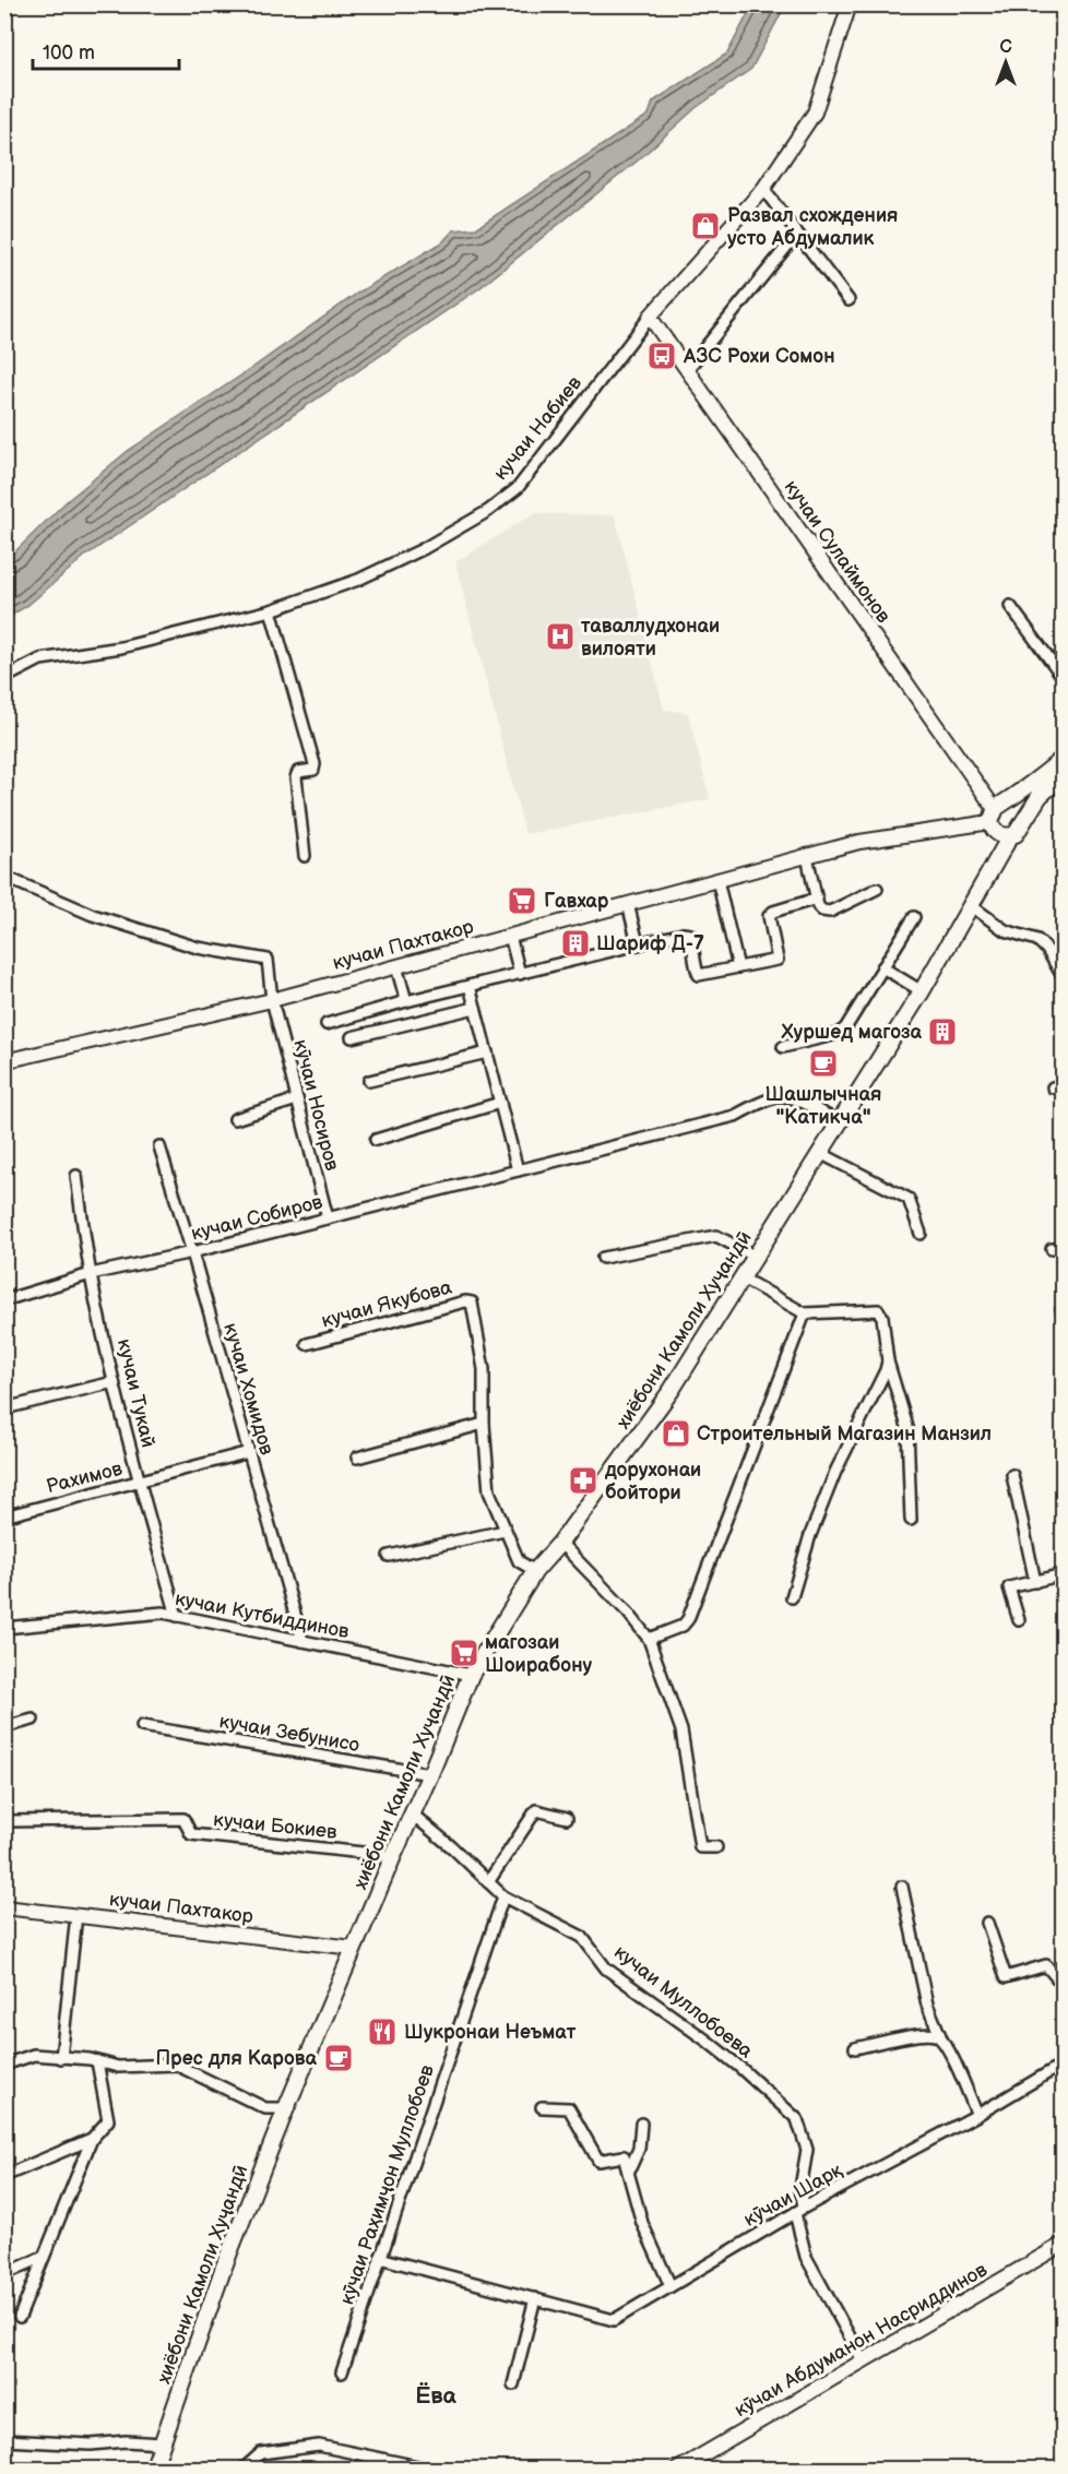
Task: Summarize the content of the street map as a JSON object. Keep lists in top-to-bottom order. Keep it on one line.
{"streets":{"main road":["кучаи Набиев","кучаи Сулаймонов","кучаи Пахтакор","хиёбони Камоли Хуҷандӣ","кӯчаи Абдуманон Насриддинов"],"street":["кӯчаи Носиров","кучаи Собиров","кучаи Якубова","кучаи Хомидов","кучаи Тукай","Рахимов","кучаи Кутбиддинов","кучаи Зебунисо","кучаи Бокиев","кучаи Муллобоева","кӯчаи Раҳимҷон Муллобоев","кӯчаи Шарқ"]},"crossings":[["кучаи Набиев","кучаи Сулаймонов"],["кучаи Сулаймонов","кучаи Пахтакор"],["кучаи Сулаймонов","хиёбони Камоли Хуҷандӣ"],["кучаи Пахтакор","кӯчаи Носиров"],["кучаи Пахтакор","хиёбони Камоли Хуҷандӣ"],["кӯчаи Носиров","кучаи Собиров"],["кучаи Собиров","хиёбони Камоли Хуҷандӣ"],["кучаи Собиров","кучаи Хомидов"],["кучаи Собиров","кучаи Тукай"],["кучаи Якубова","хиёбони Камоли Хуҷандӣ"],["хиёбони Камоли Хуҷандӣ","кучаи Кутбиддинов"],["хиёбони Камоли Хуҷандӣ","кучаи Зебунисо"],["хиёбони Камоли Хуҷандӣ","кучаи Бокиев"],["хиёбони Камоли Хуҷандӣ","кучаи Муллобоева"],["кучаи Хомидов","Рахимов"],["кучаи Хомидов","кучаи Кутбиддинов"],["кучаи Тукай","Рахимов"],["кучаи Тукай","кучаи Кутбиддинов"],["кучаи Муллобоева","кӯчаи Раҳимҷон Муллобоев"],["кучаи Муллобоева","кӯчаи Шарқ"],["кучаи Муллобоева","кӯчаи Абдуманон Насриддинов"],["кӯчаи Раҳимҷон Муллобоев","кӯчаи Шарқ"]],"districts":["Ёва"],"places":{"shop":["Развал схождения усто Абдумалик","Строительный Магазин Манзил"],"bus stop":["АЗС Рохи Сомон"],"hospital":["таваллудхонаи вилояти"],"supermarket":["Гавхар","магозаи Шоирабону"],"building":["Шариф Д-7","Хуршед магоза"],"cafe":["Шашлычная \"Катикча\"","Прес для Карова"],"pharmacy":["дорухонаи бойтори"],"restaurant":["Шукронаи Неъмат"]},"scale_bar":"100 m","north":"top"}
